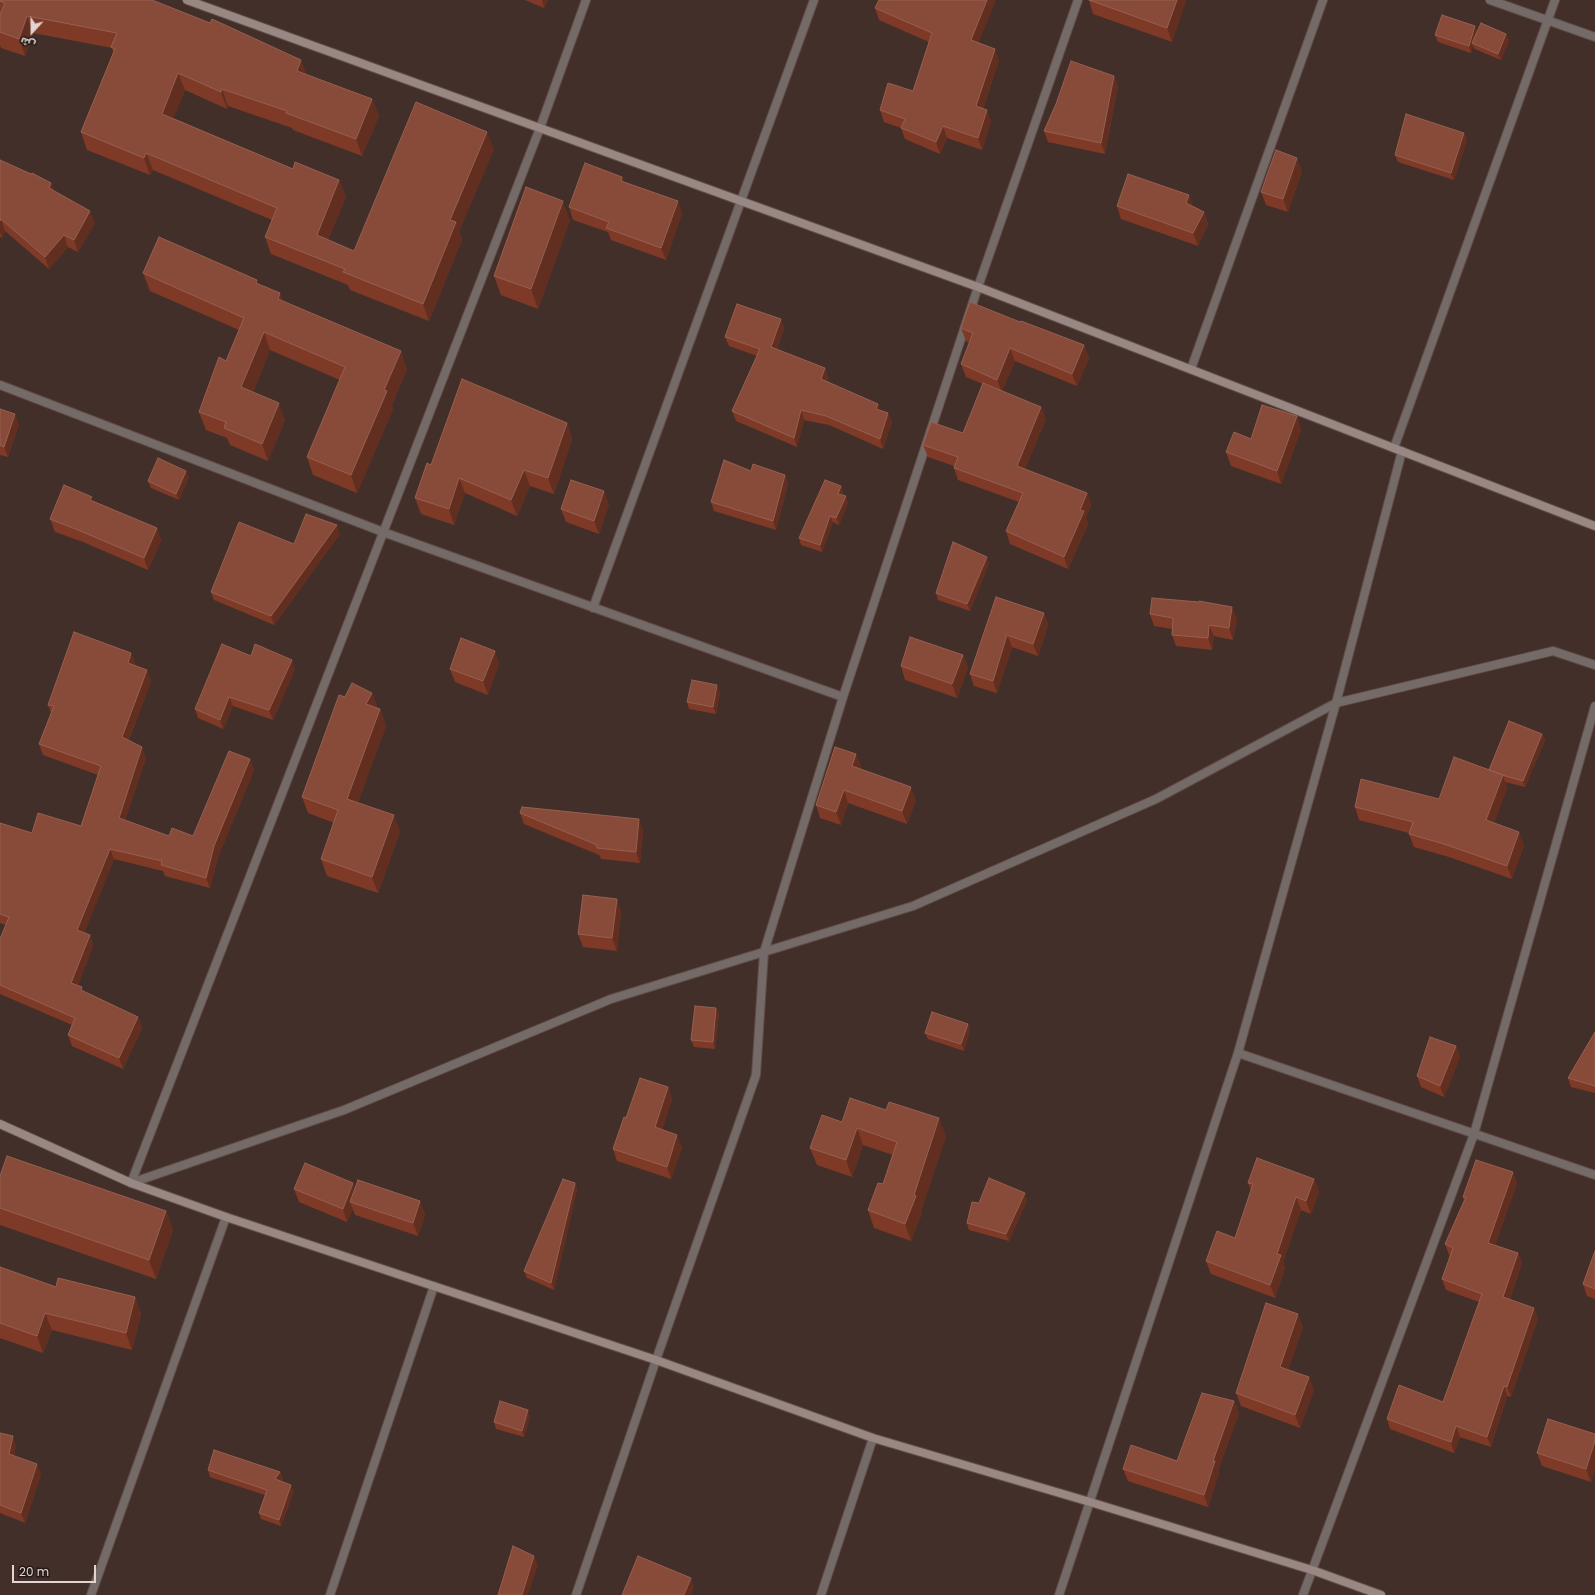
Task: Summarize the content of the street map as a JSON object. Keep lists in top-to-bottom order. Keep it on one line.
{"scale_bar":"20 m","north":"bottom"}
